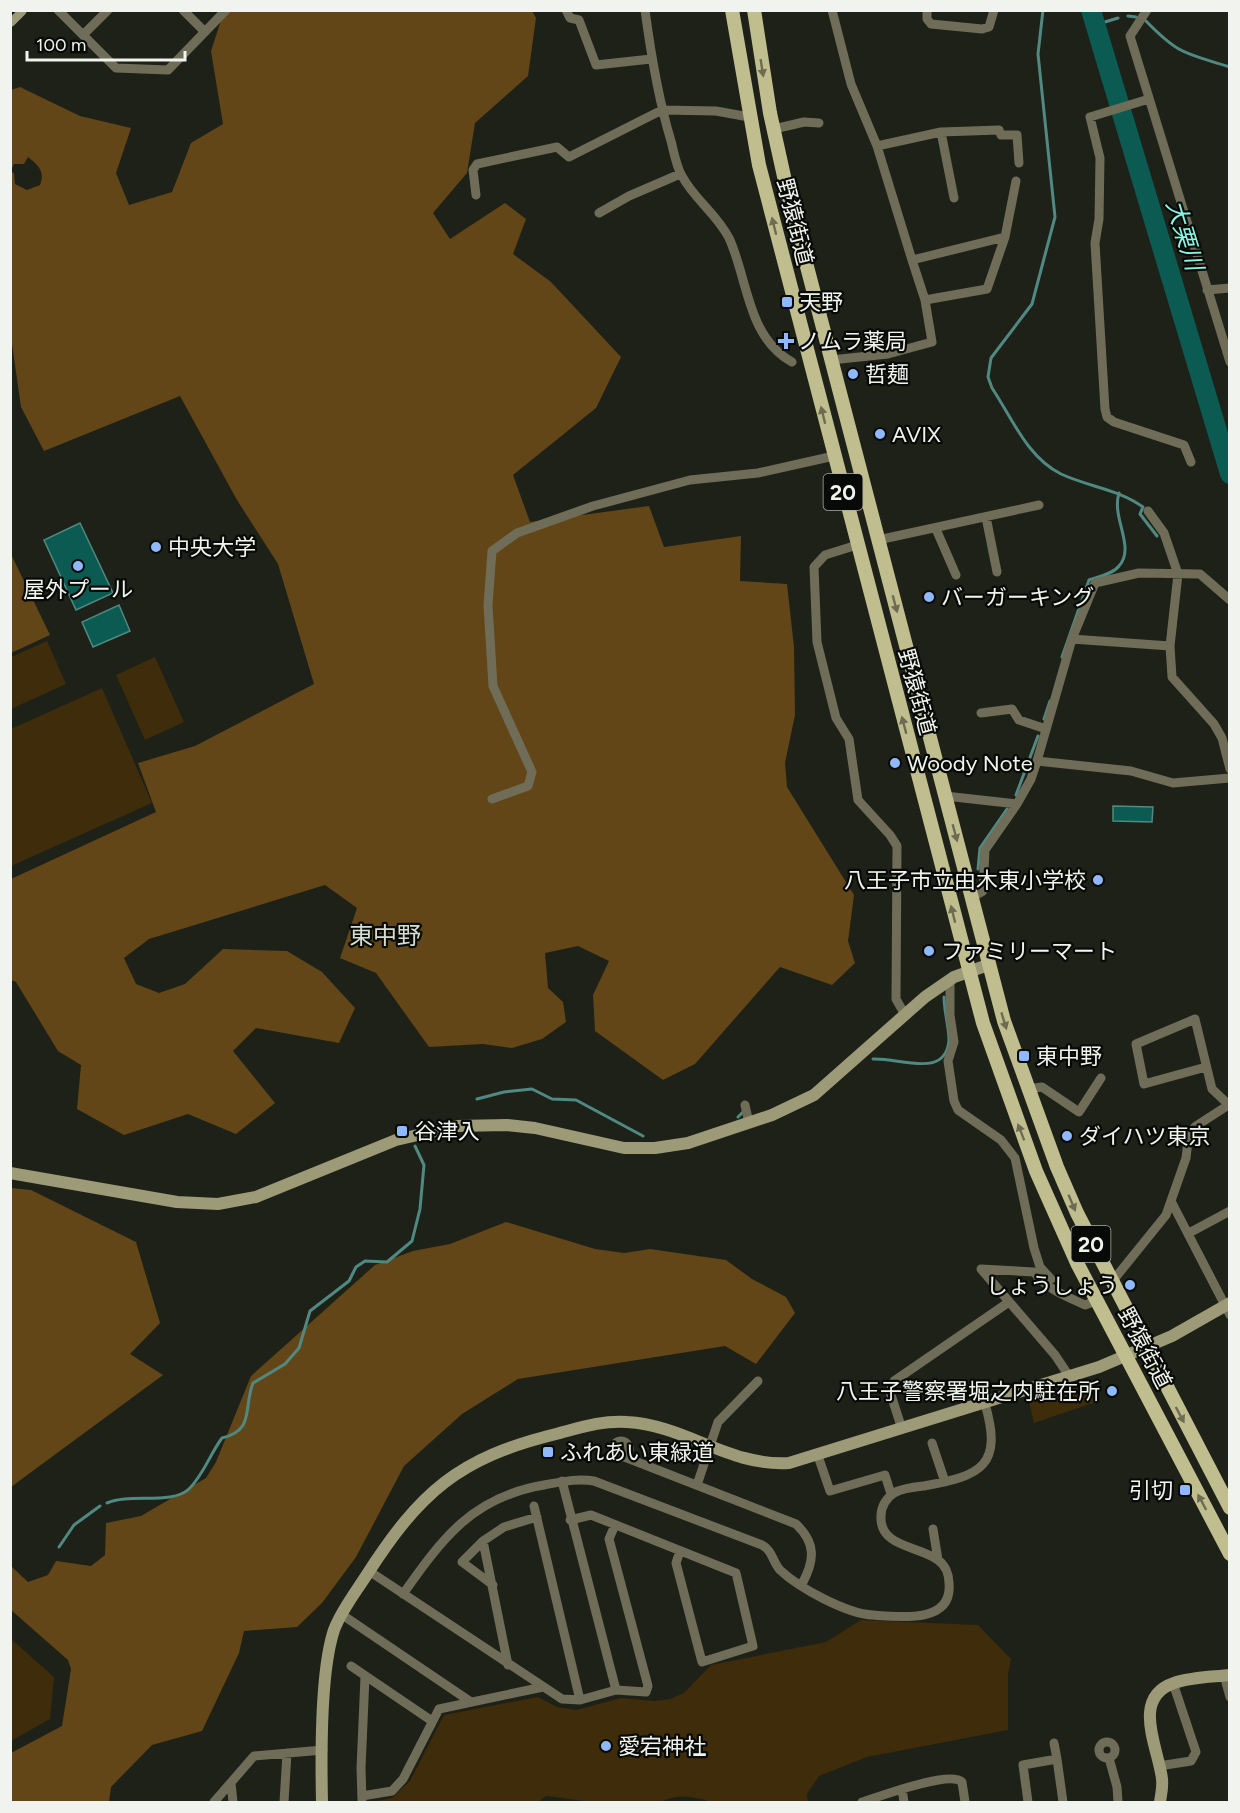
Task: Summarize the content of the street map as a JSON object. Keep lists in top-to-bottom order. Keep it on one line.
{"streets":{"main road":["野猿街道","20"]},"districts":["東中野"],"water":["大栗川"],"places":{"transit":["天野","東中野","谷津入","ふれあい東緑道","引切"],"health":["ノムラ薬局"],"other":["哲麺","AVIX","中央大学","屋外プール","バーガーキング","Woody Note","八王子市立由木東小学校","ファミリーマート","ダイハツ東京","しょうしょう","八王子警察署堀之内駐在所","愛宕神社"]},"scale_bar":"100 m"}
